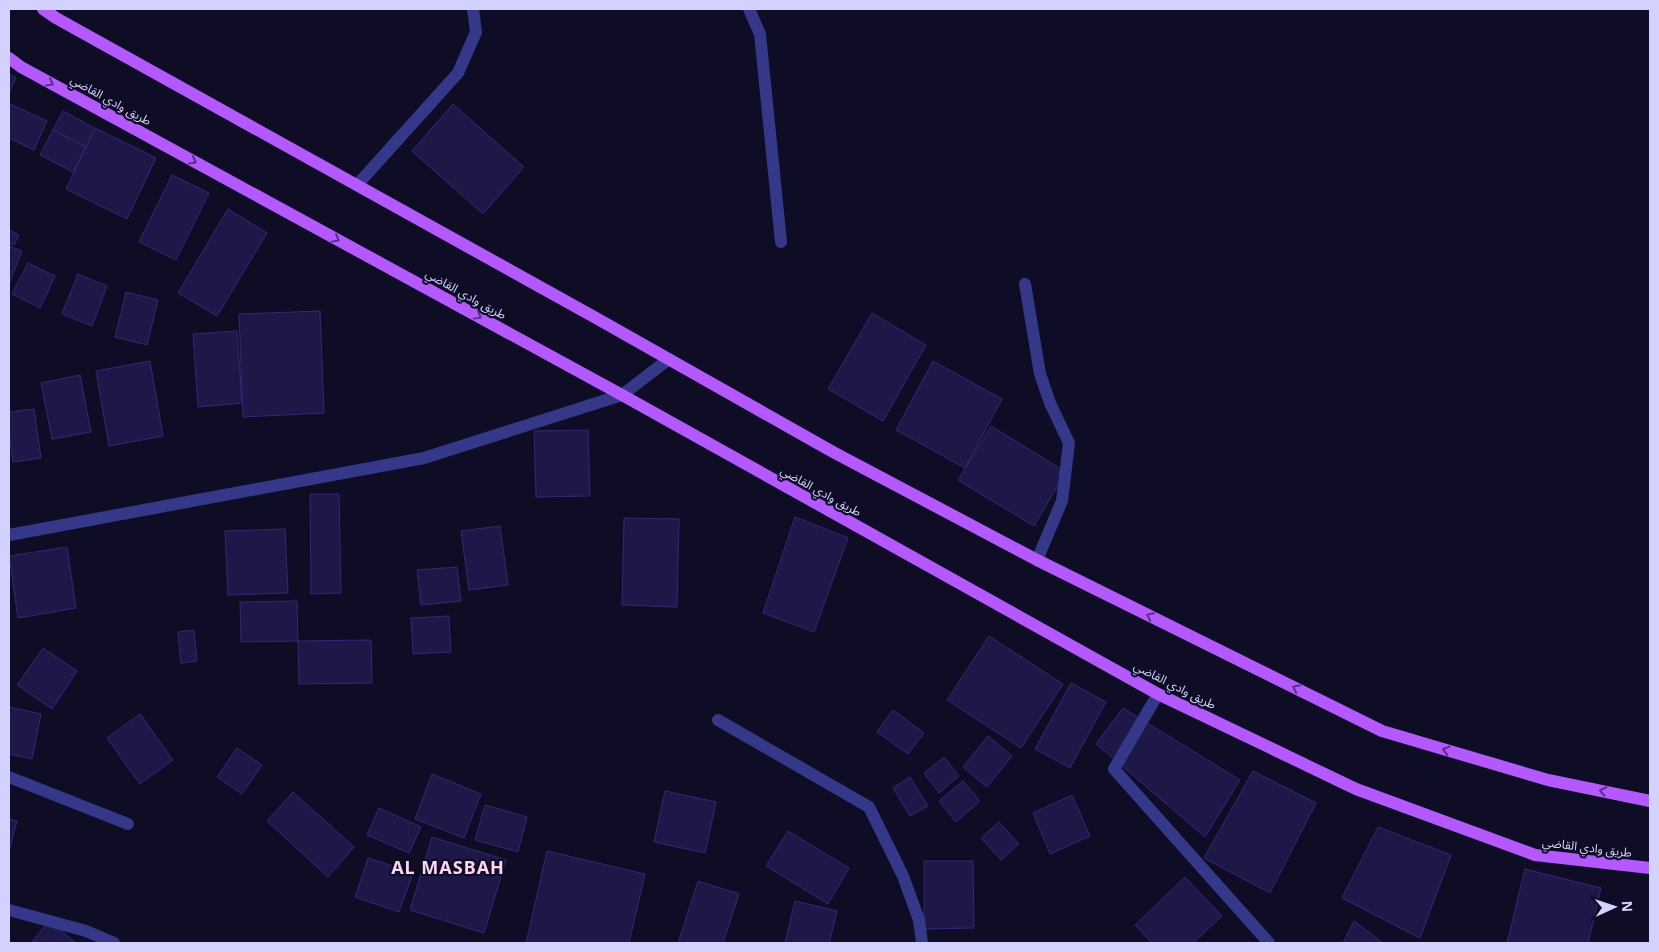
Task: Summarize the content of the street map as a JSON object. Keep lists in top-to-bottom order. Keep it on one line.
{"streets":{"main road":["طريق وادي القاضي"]},"districts":["AL MASBAH"],"north":"right"}
